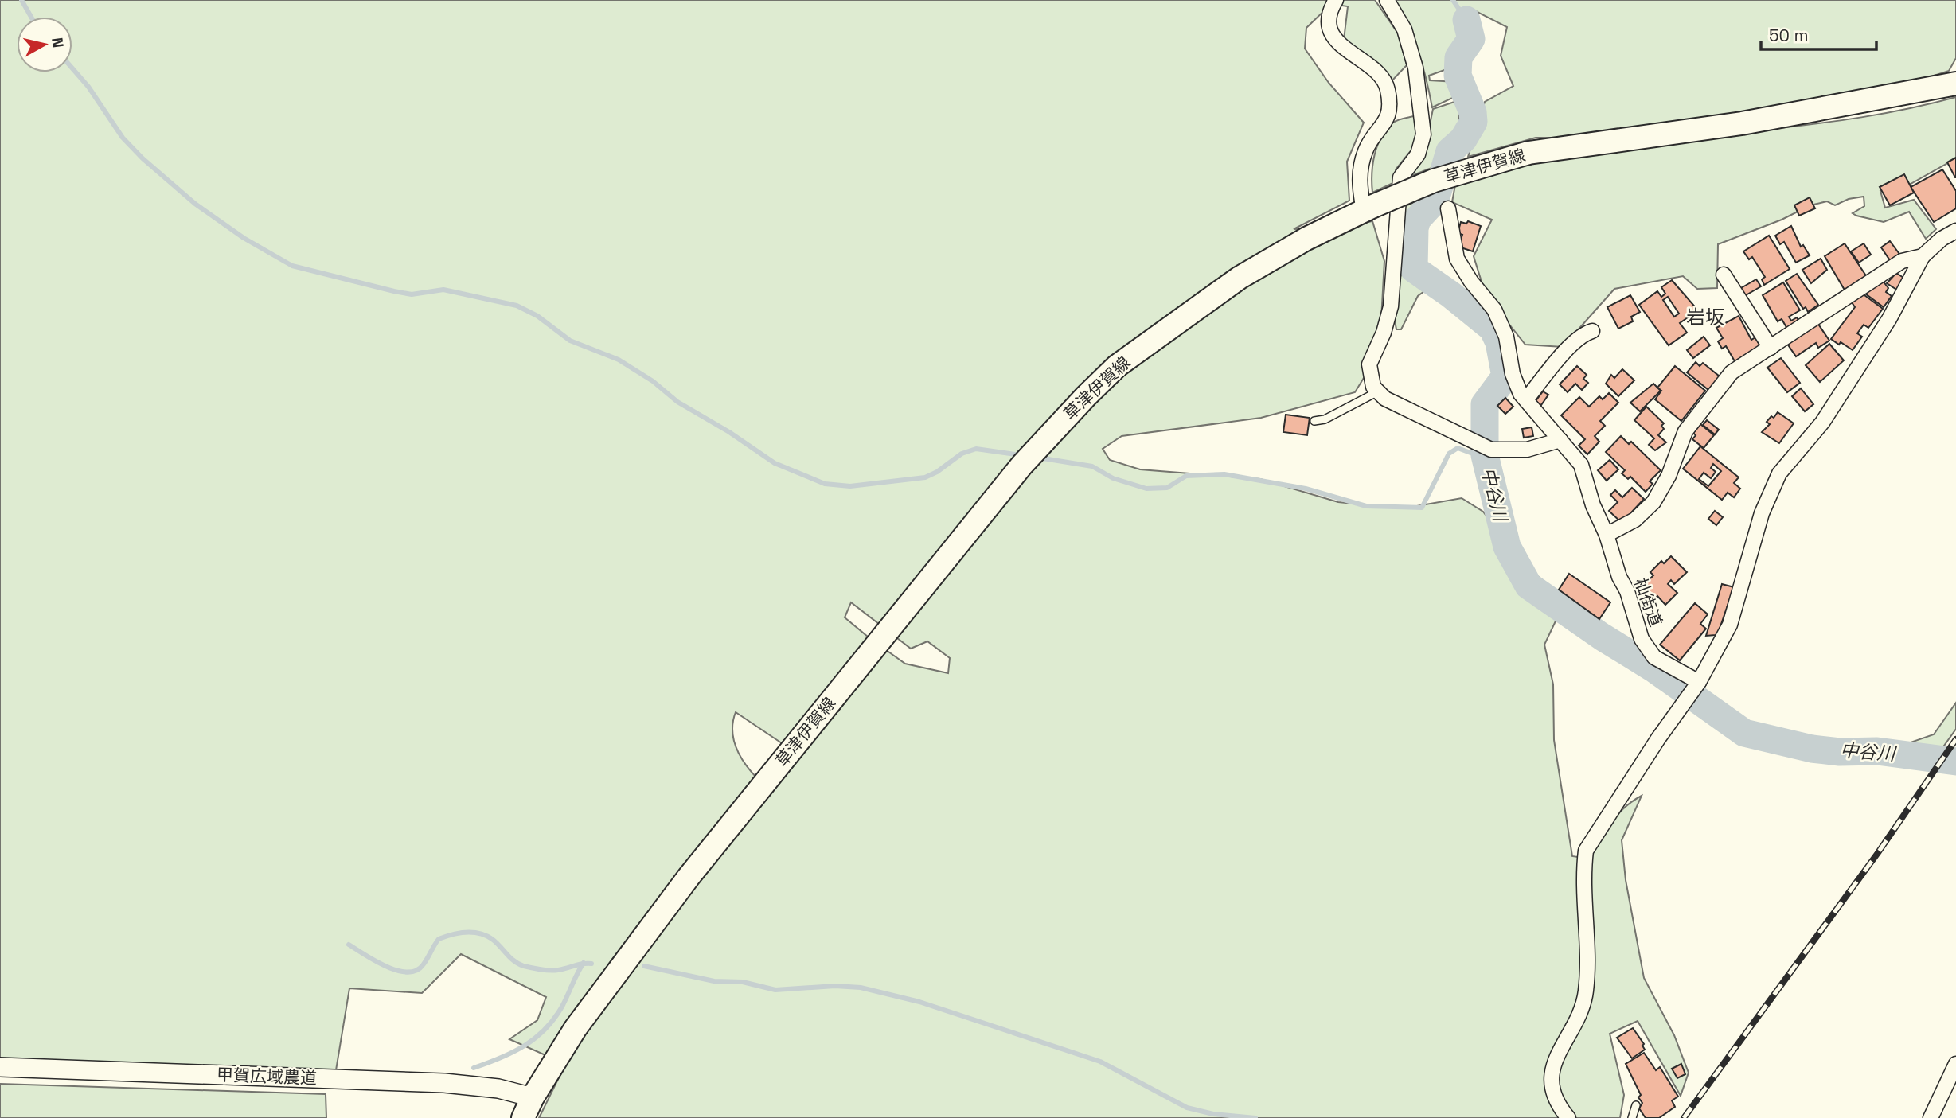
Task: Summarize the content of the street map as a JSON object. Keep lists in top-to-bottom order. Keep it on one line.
{"streets":{"main road":["草津伊賀線"],"street":["杣街道","甲賀広域農道"]},"crossings":[["草津伊賀線","甲賀広域農道"]],"districts":["岩坂"],"water":["中谷川"],"scale_bar":"50 m","north":"right"}
